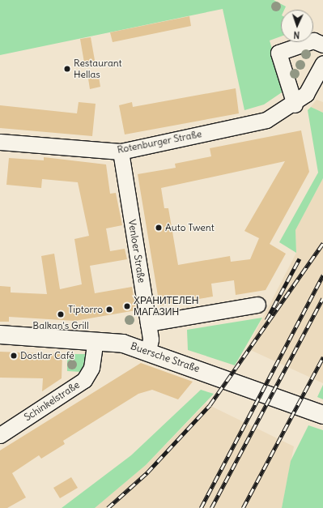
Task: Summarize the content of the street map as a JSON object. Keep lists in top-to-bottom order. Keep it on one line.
{"streets":{"main road":["Buersche Straße"],"street":["Rotenburger Straße","Venloer Straße","Schinkelstraße"]},"crossings":[["Rotenburger Straße","Venloer Straße"],["Venloer Straße","Buersche Straße"],["Buersche Straße","Schinkelstraße"]],"places":["Restaurant Hellas","Auto Twent","ХРАНИТЕЛЕН МАГАЗИН","Tiptorro","Balkan's Grill","Dostlar Café"],"north":"bottom"}
